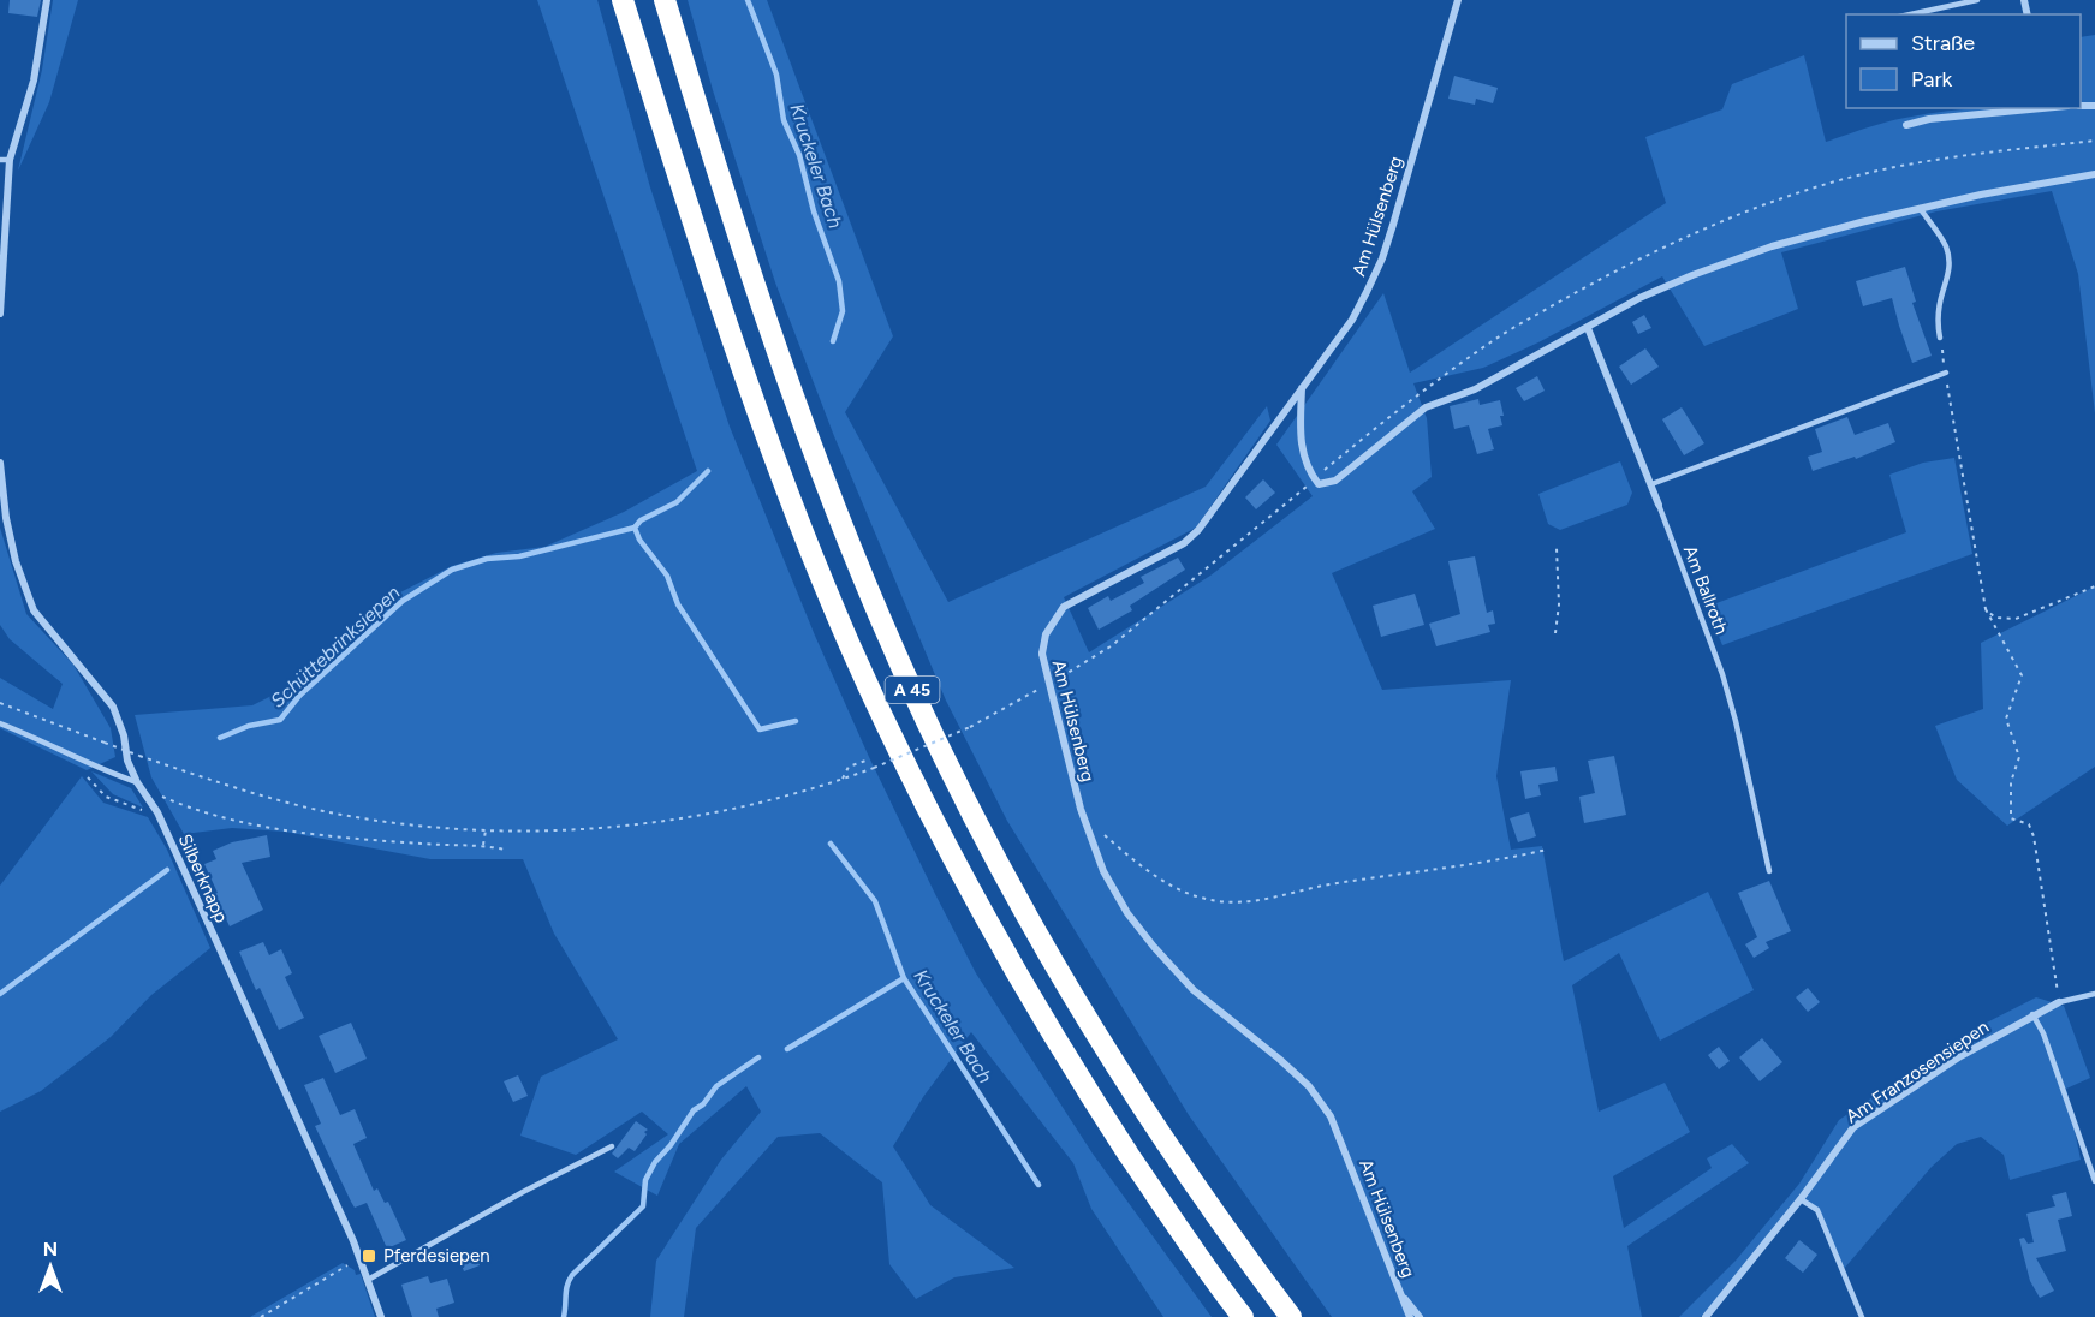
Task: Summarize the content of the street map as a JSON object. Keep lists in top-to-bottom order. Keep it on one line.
{"streets":{"highway":["A 45"],"street":["Am Hülsenberg","Am Ballroth","Silberknapp","Am Franzosensiepen"]},"water":["Kruckeler Bach","Schüttebrinksiepen"],"places":{"transit":["Pferdesiepen"]},"legend":["Straße","Park"],"north":"top"}
